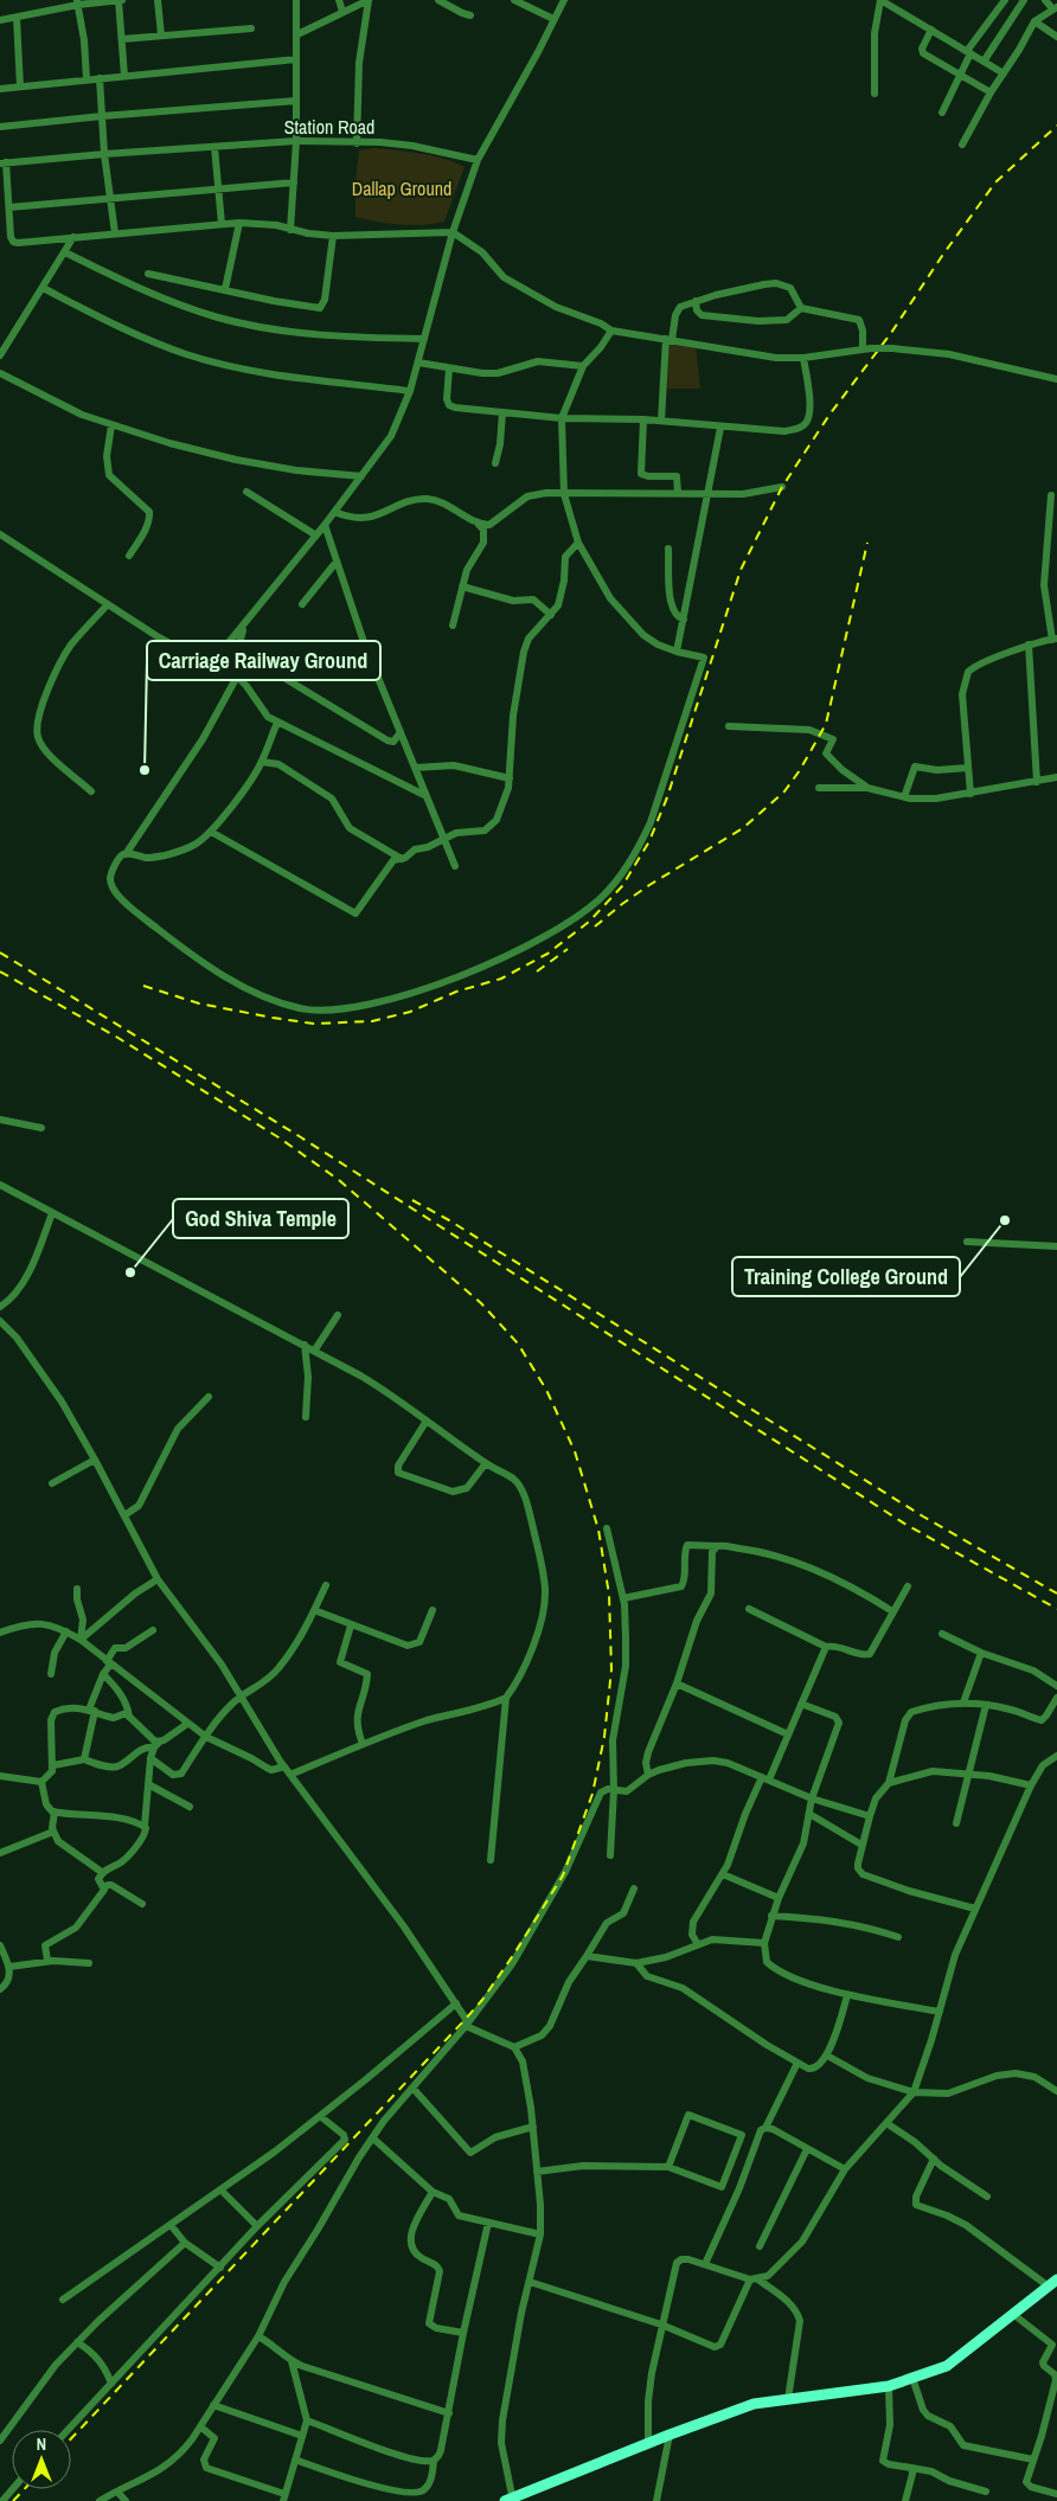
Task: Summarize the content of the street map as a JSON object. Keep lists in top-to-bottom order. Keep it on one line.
{"streets":{"street":["Station Road"]},"parks":["Dallap Ground"],"places":["Carriage Railway Ground","Training College Ground","God Shiva Temple"],"north":"top"}
